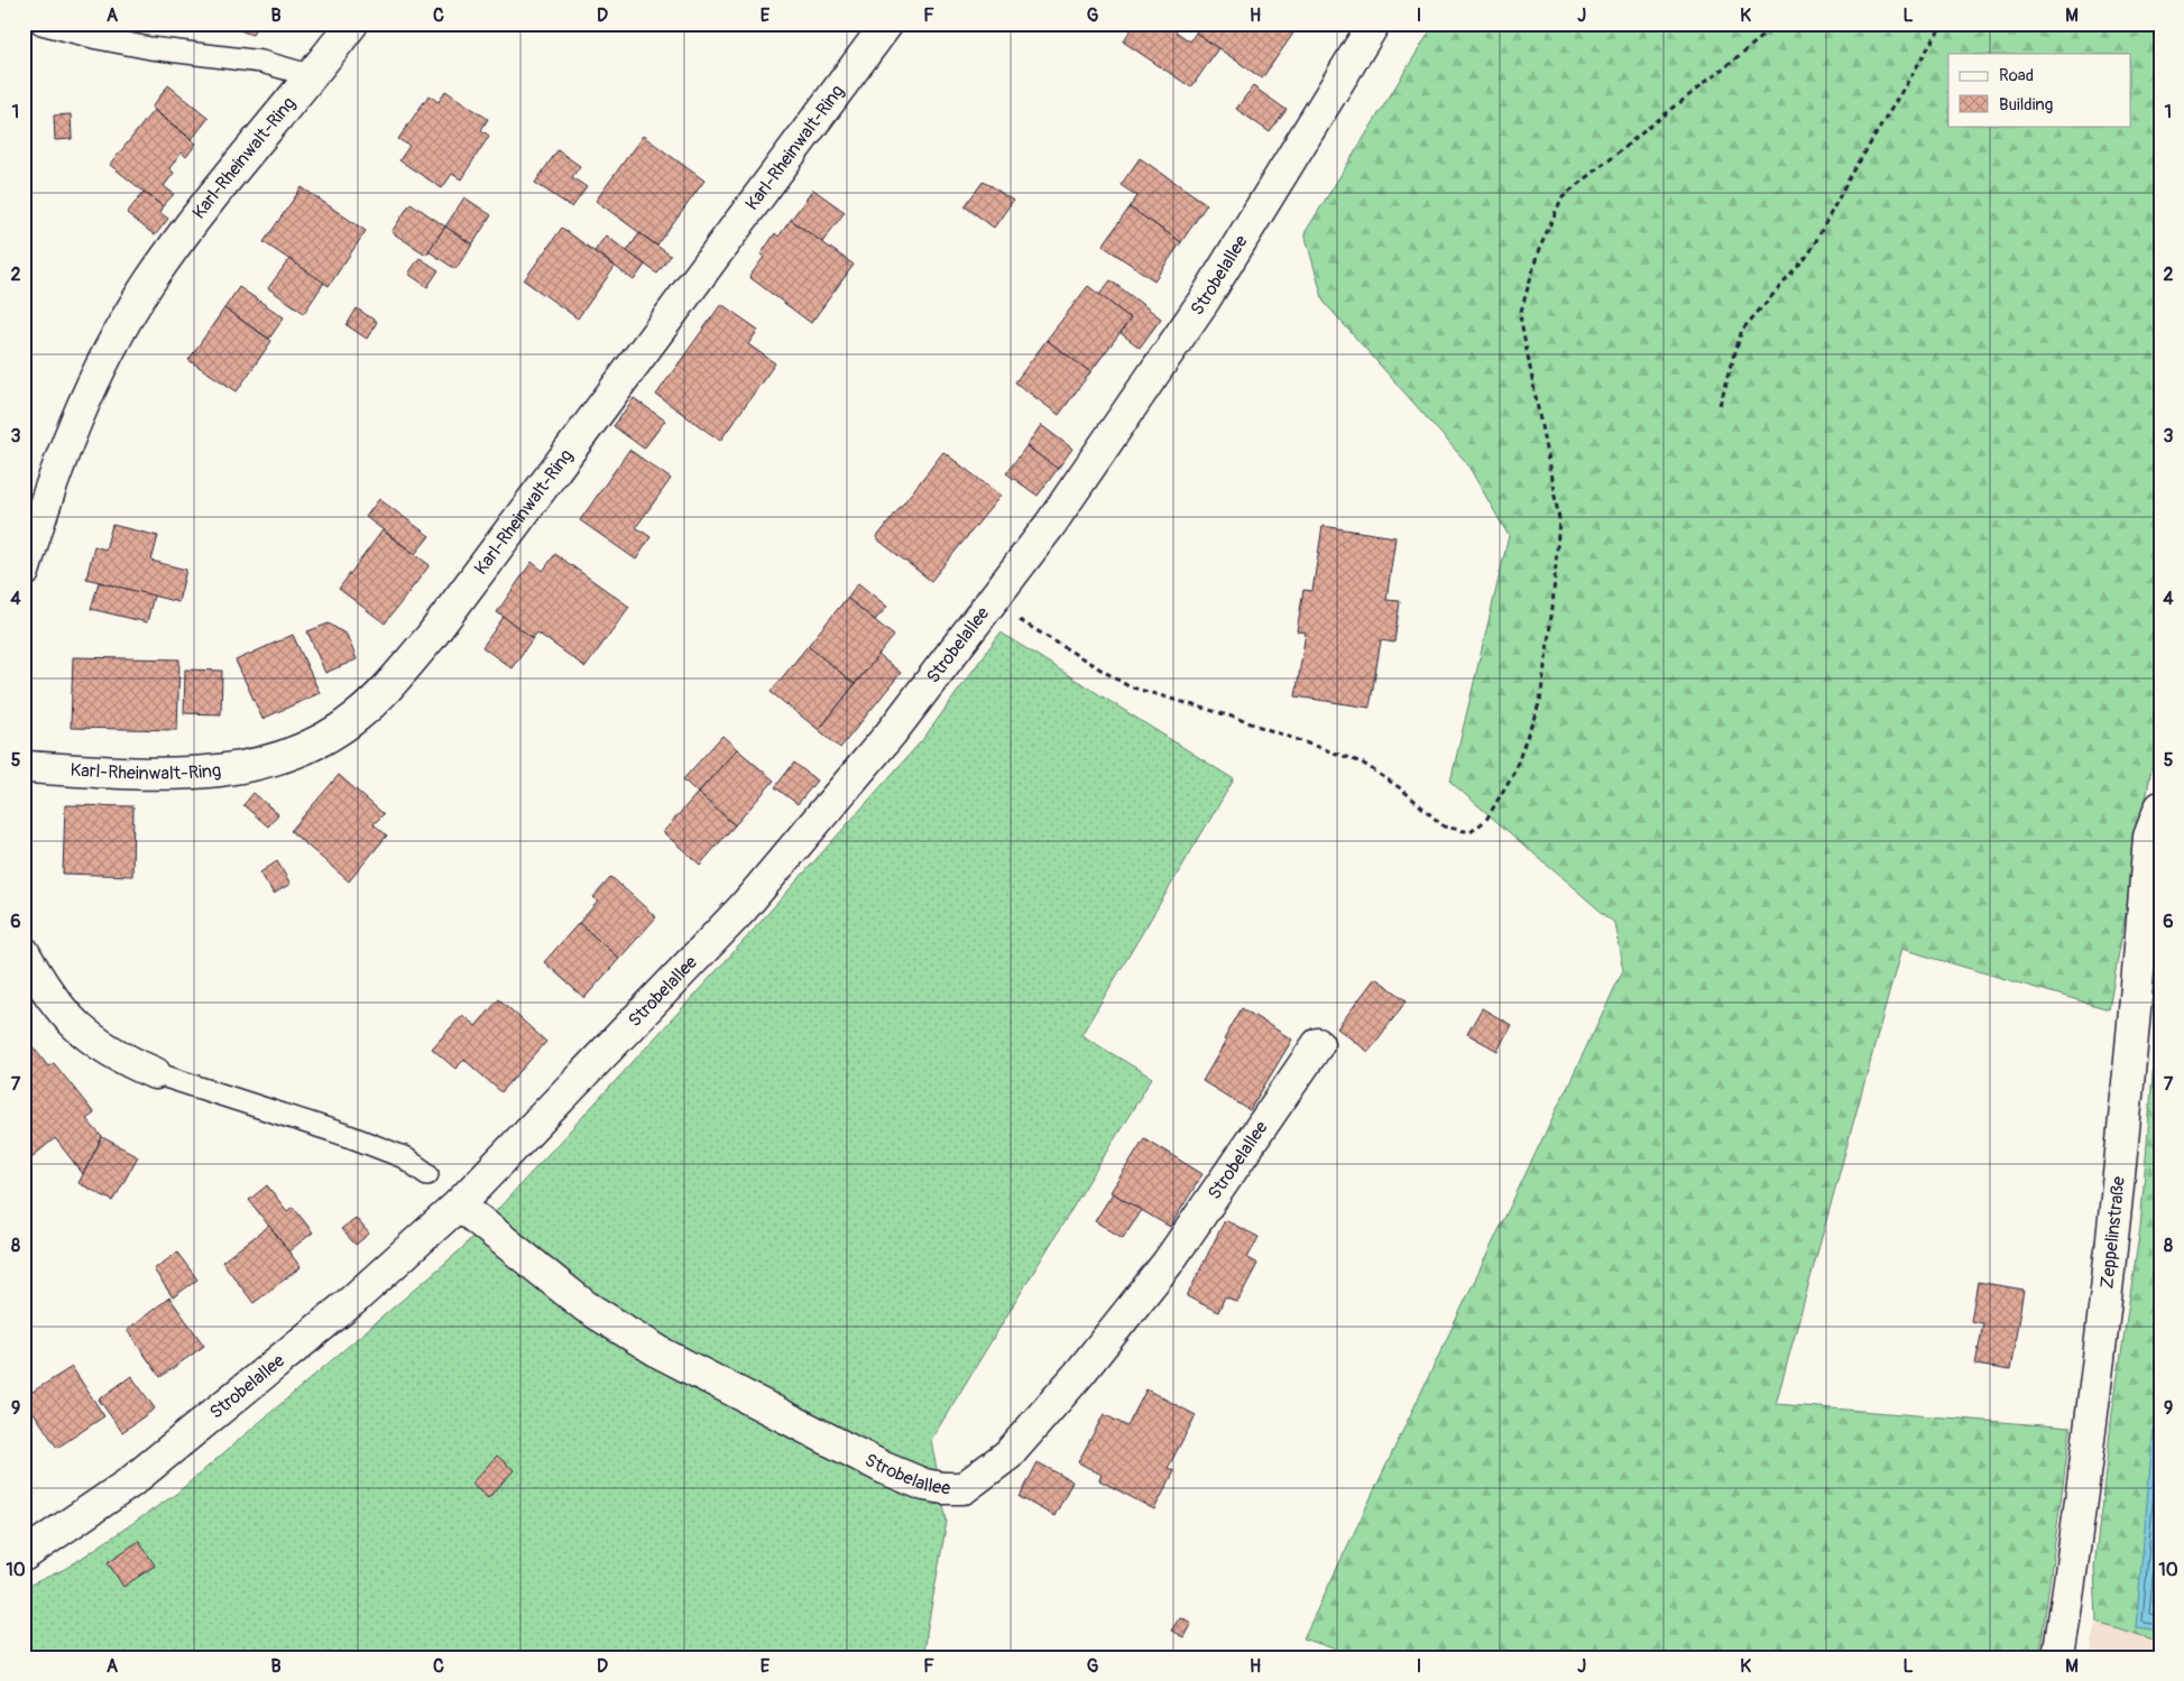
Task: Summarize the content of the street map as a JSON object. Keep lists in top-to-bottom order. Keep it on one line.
{"streets":{"street":["Karl-Rheinwalt-Ring","Strobelallee","Zeppelinstraße"]},"legend":["Road","Building"],"grid":{"columns":["A","B","C","D","E","F","G","H","I","J","K","L","M"],"rows":["1","2","3","4","5","6","7","8","9","10"]}}
